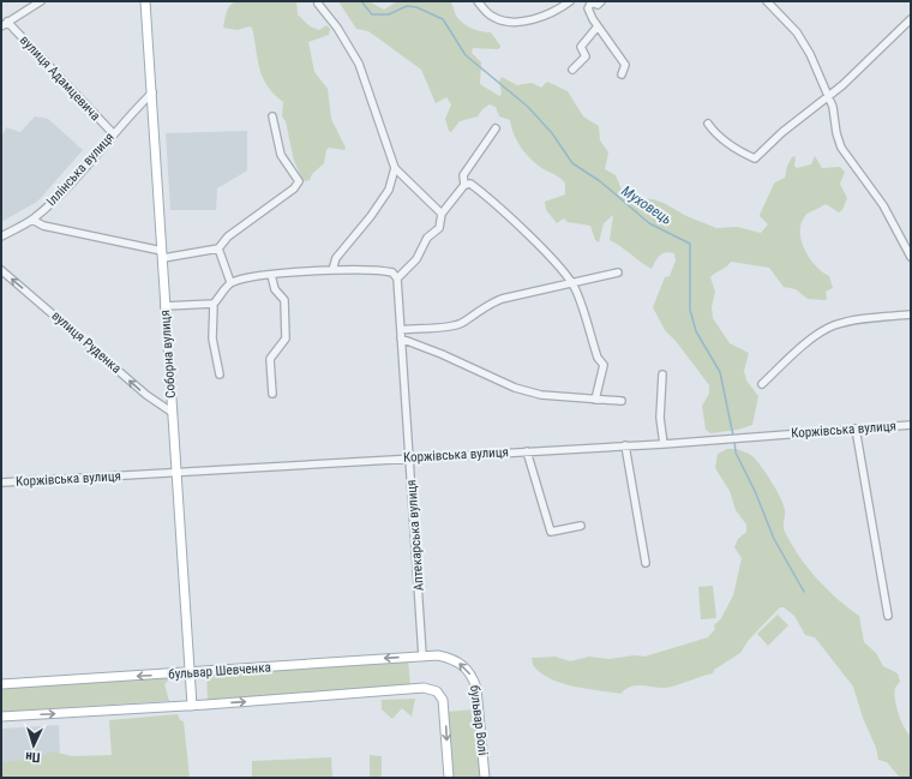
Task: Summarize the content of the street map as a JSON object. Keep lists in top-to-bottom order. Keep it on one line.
{"streets":{"main road":["Соборна вулиця","бульвар Шевченка","бульвар Волі"],"street":["вулиця Адамцевича","Іллінська вулиця","вулиця Руденка","Коржівська вулиця","Аптекарська вулиця"]},"crossings":[["вулиця Адамцевича","Іллінська вулиця"],["Іллінська вулиця","Соборна вулиця"],["вулиця Руденка","Соборна вулиця"],["Соборна вулиця","Коржівська вулиця"],["Соборна вулиця","бульвар Шевченка"],["Коржівська вулиця","Аптекарська вулиця"],["Аптекарська вулиця","бульвар Шевченка"],["бульвар Шевченка","бульвар Волі"]],"one_way":["вулиця Руденка","бульвар Волі"],"water":["Муховець"],"north":"bottom"}
